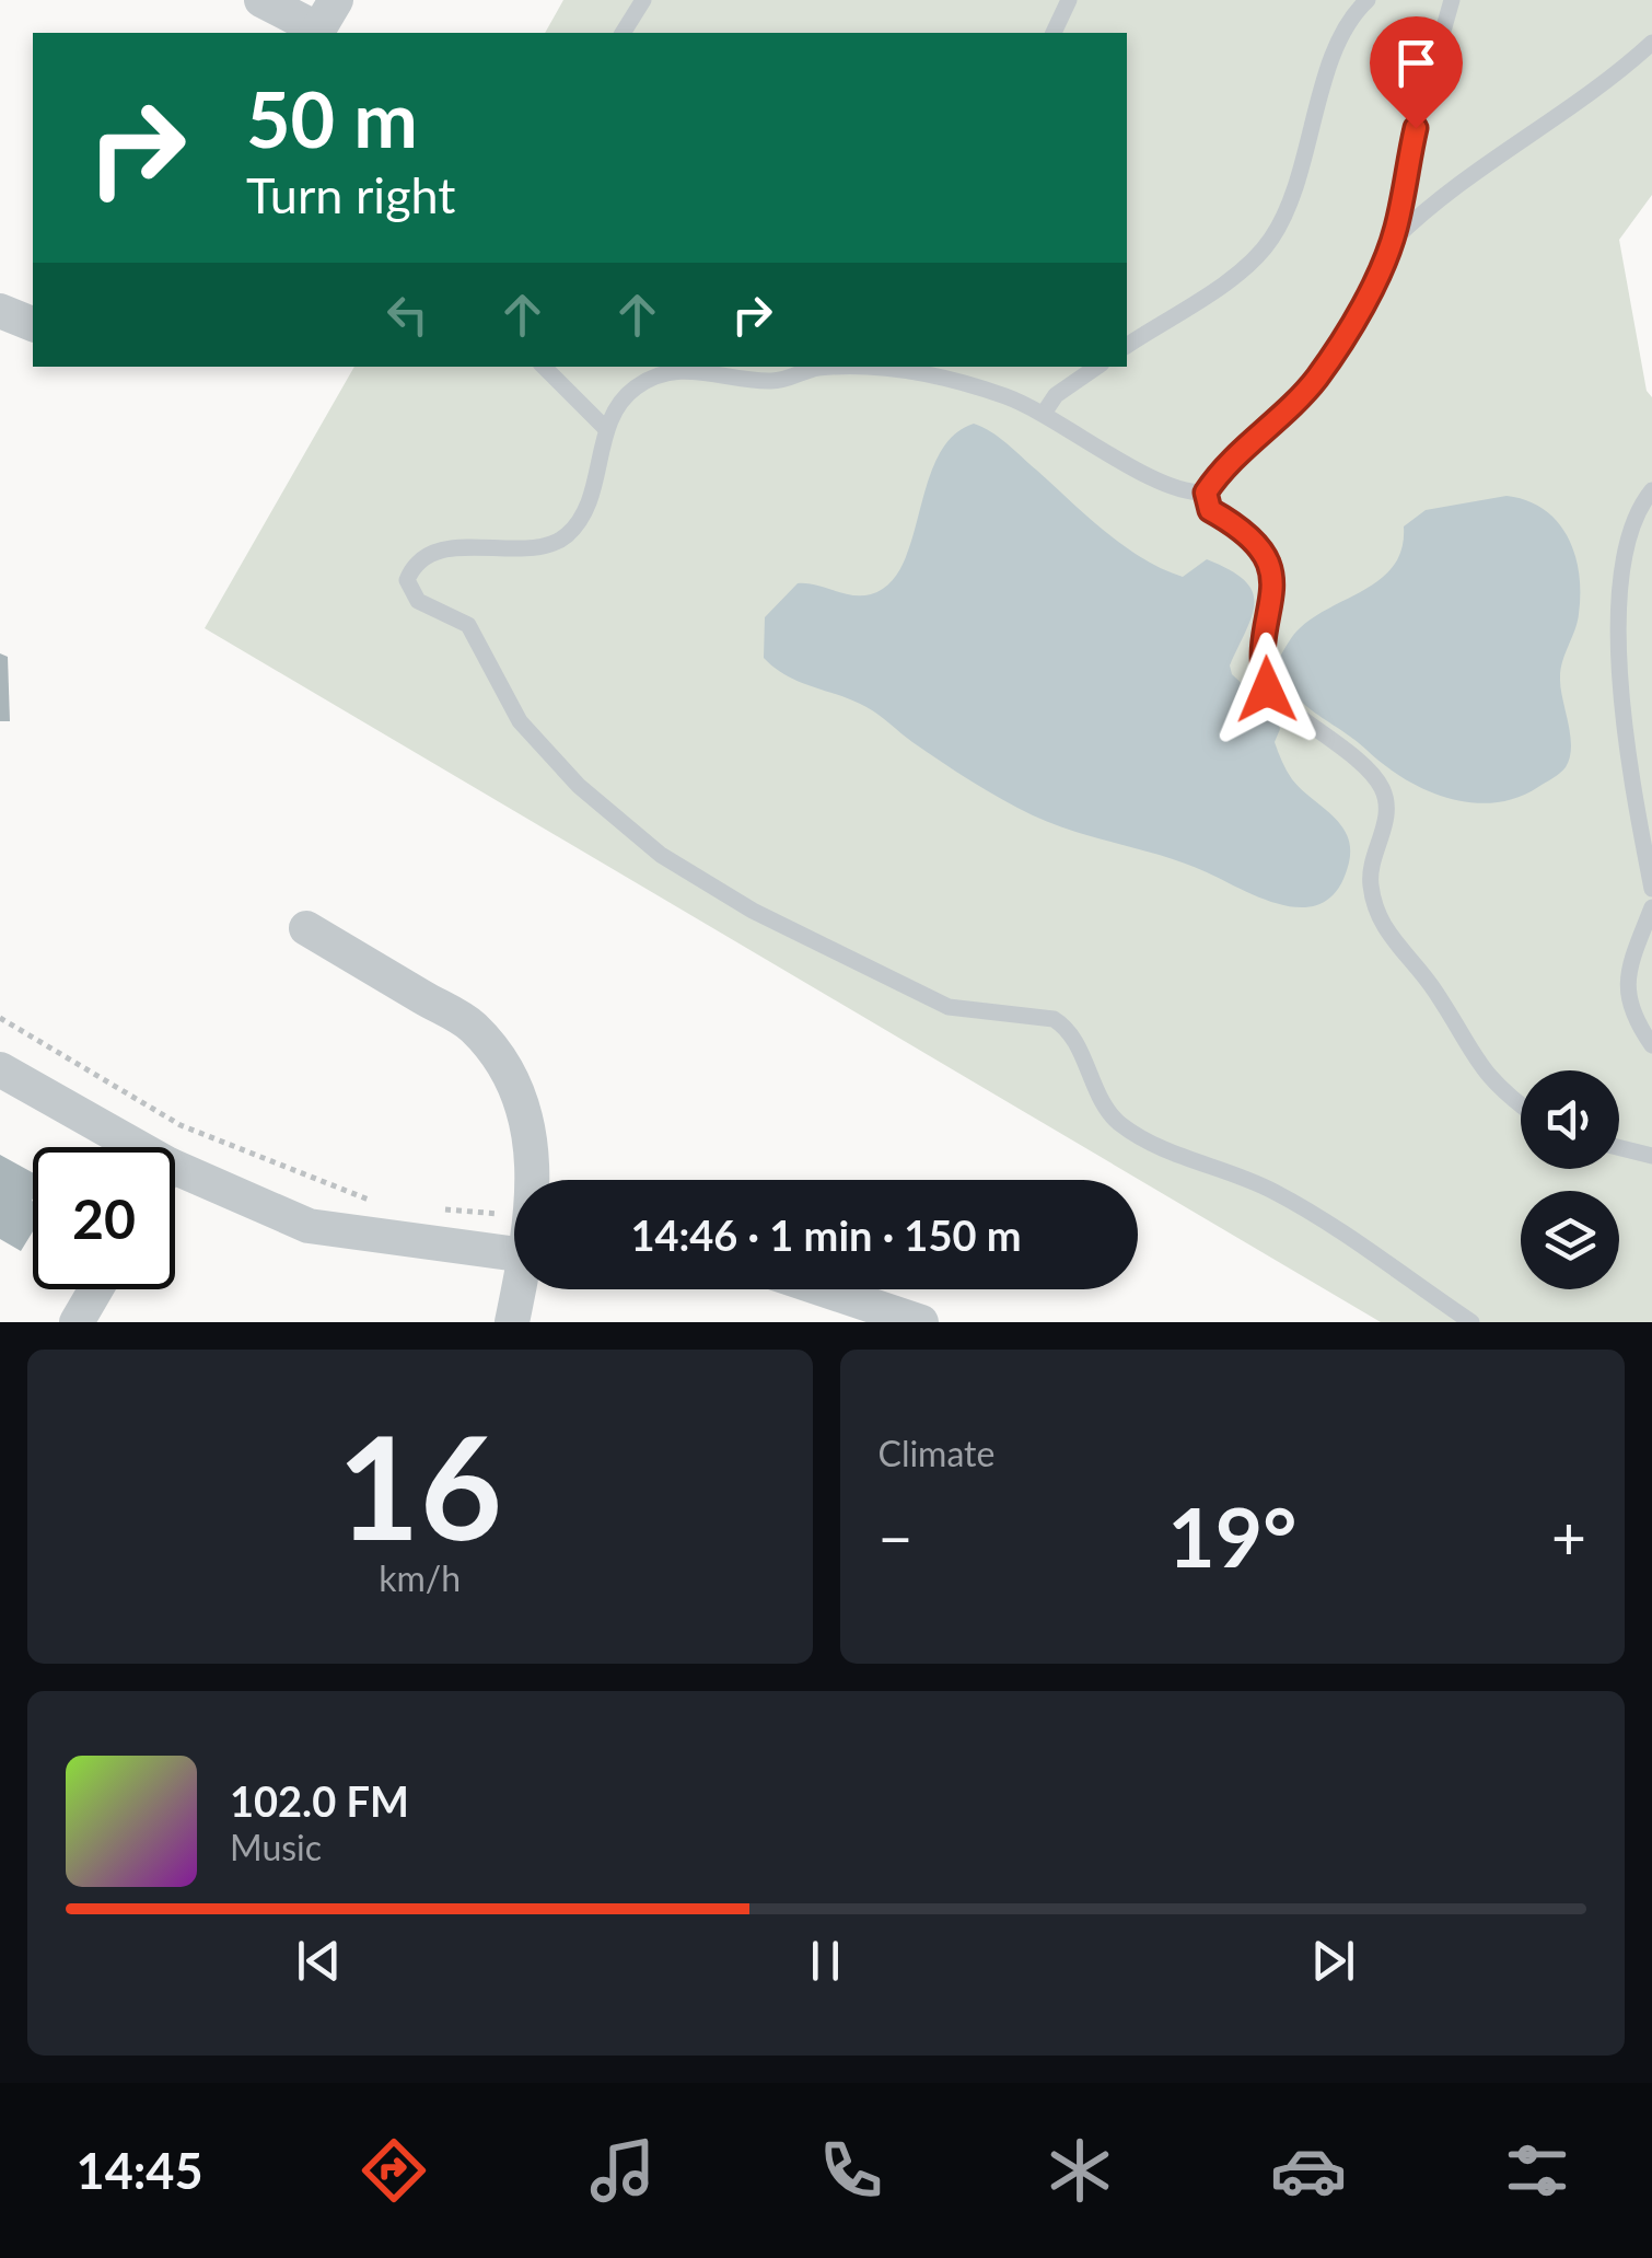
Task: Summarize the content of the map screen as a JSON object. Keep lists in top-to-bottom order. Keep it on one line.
{"page":{"turn":["50 m","Turn right"],"limit":"20","trip":"14:46 · 1 min · 150 m","tile":[["16","km/h"],"Climate"],"heat":["−","19°","+"],"song":["102.0 FM","Music"],"tabs":"14:45"}}
